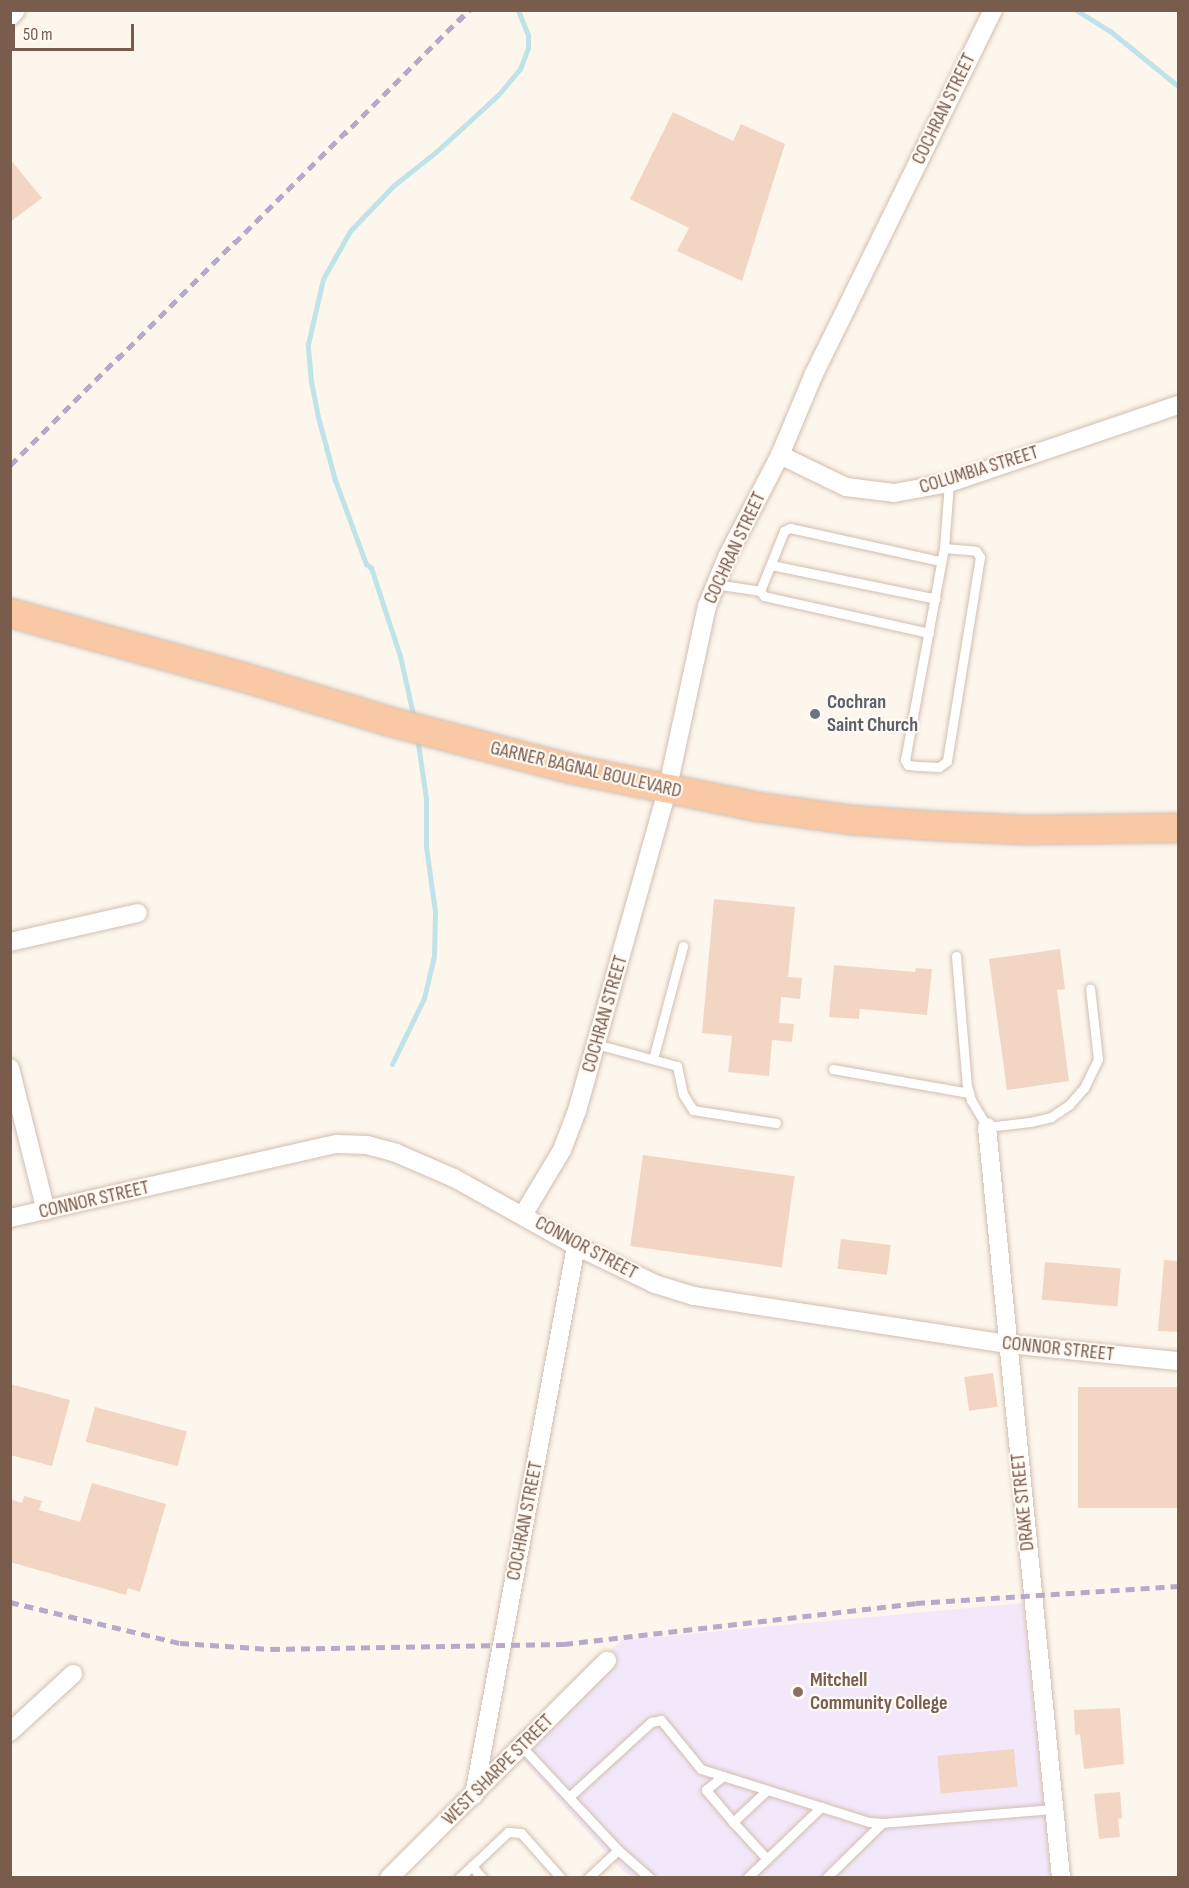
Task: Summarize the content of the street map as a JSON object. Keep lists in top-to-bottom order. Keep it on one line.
{"streets":{"highway":["GARNER BAGNAL BOULEVARD"],"street":["COCHRAN STREET","COLUMBIA STREET","CONNOR STREET","DRAKE STREET","WEST SHARPE STREET"]},"crossings":[["COCHRAN STREET","COLUMBIA STREET"],["COCHRAN STREET","GARNER BAGNAL BOULEVARD"],["COCHRAN STREET","CONNOR STREET"],["COCHRAN STREET","WEST SHARPE STREET"],["CONNOR STREET","DRAKE STREET"]],"places":["Cochran Saint Church","Mitchell Community College"],"scale_bar":"50 m"}
